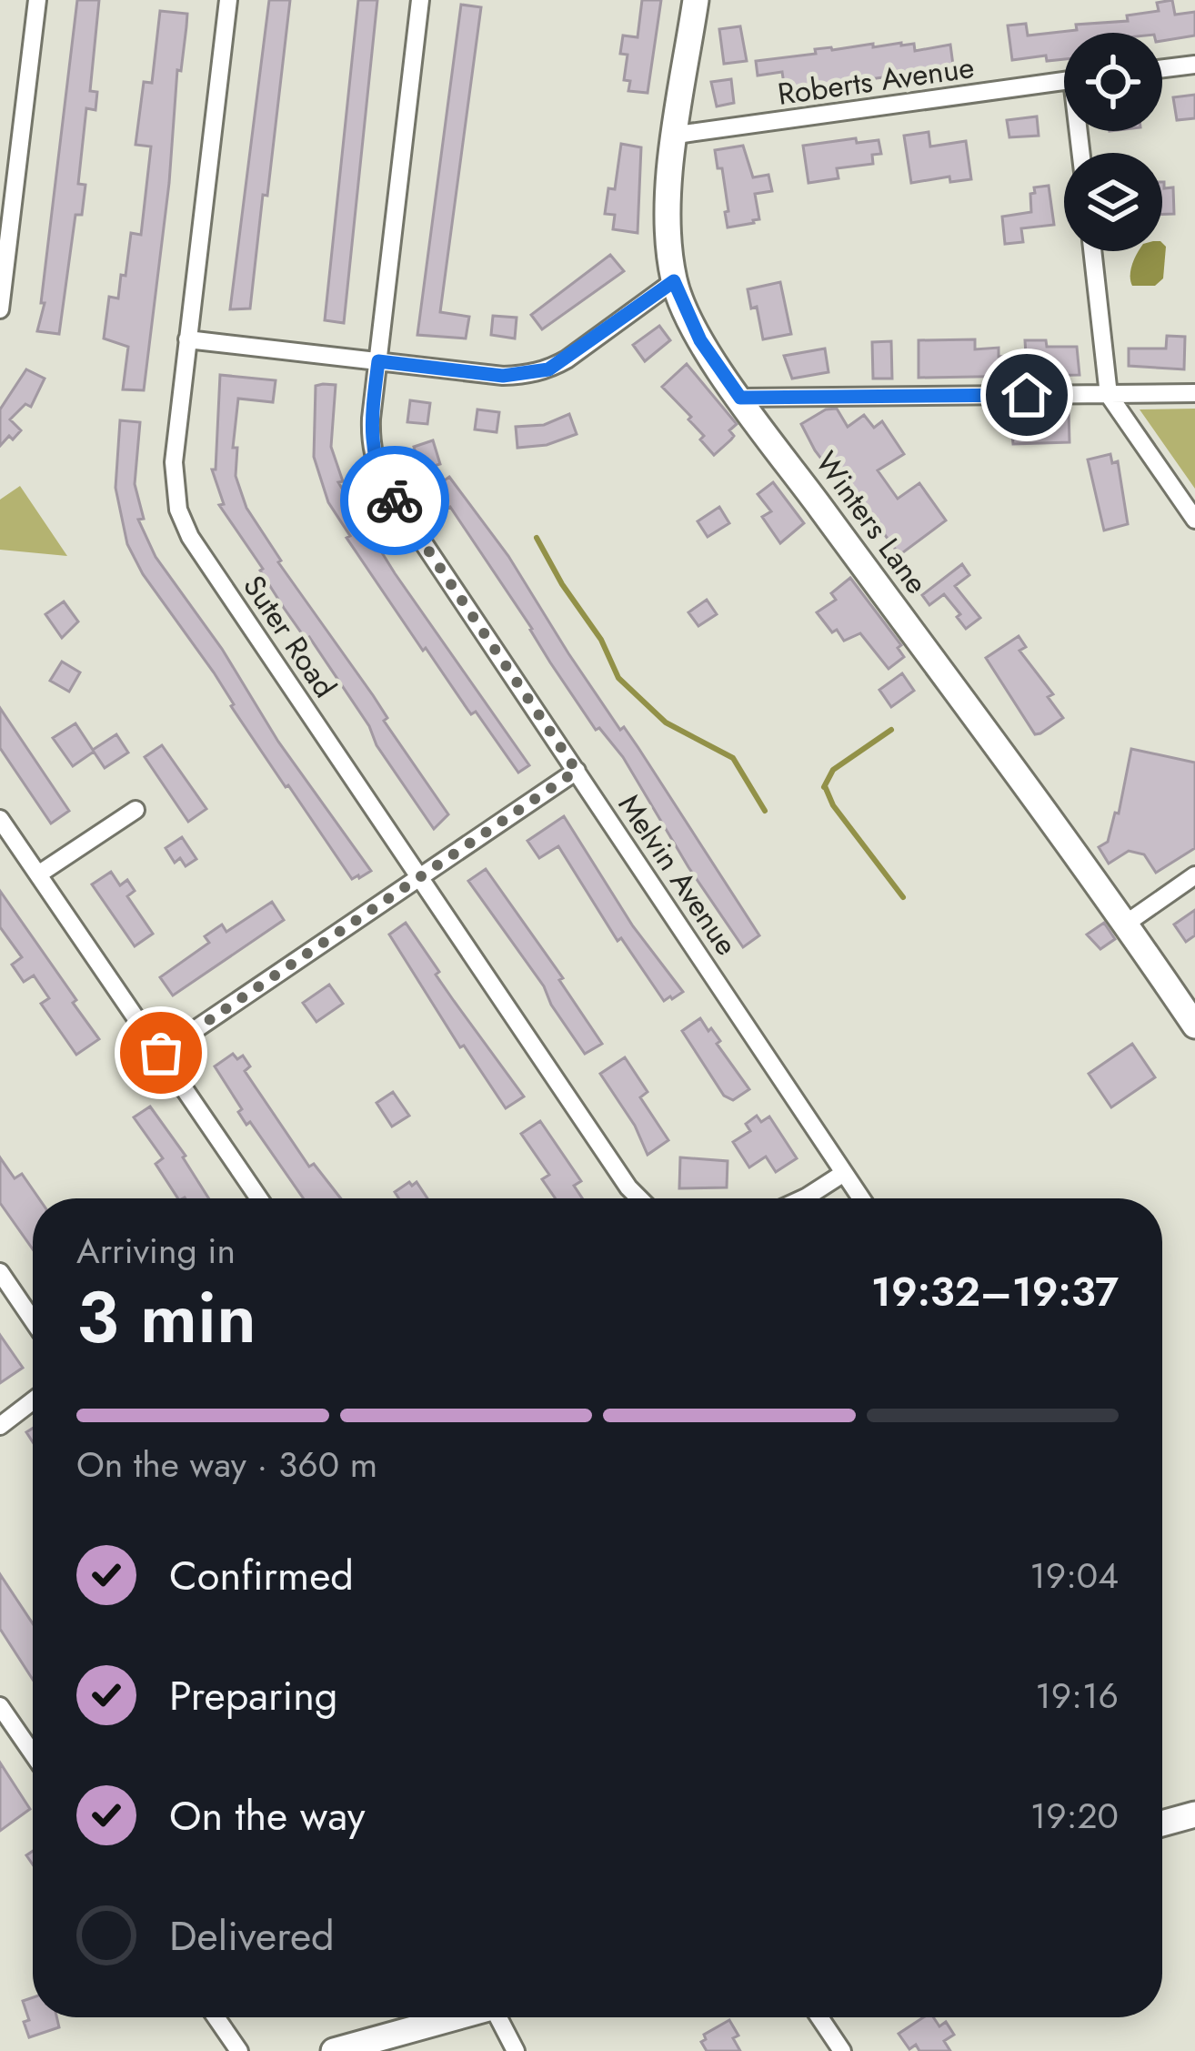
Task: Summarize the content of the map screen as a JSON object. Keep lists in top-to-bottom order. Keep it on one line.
{"streets":{"street":["Roberts Avenue","Winters Lane","Suter Road","Melvin Avenue"]},"crossings":[["Roberts Avenue","Winters Lane"]],"page":{"heading":["3 min","Arriving in","19:32–19:37"],"bar":"On the way · 360 m","list":[["Confirmed","19:04"],["Preparing","19:16"],["On the way","19:20"],"Delivered"]}}
